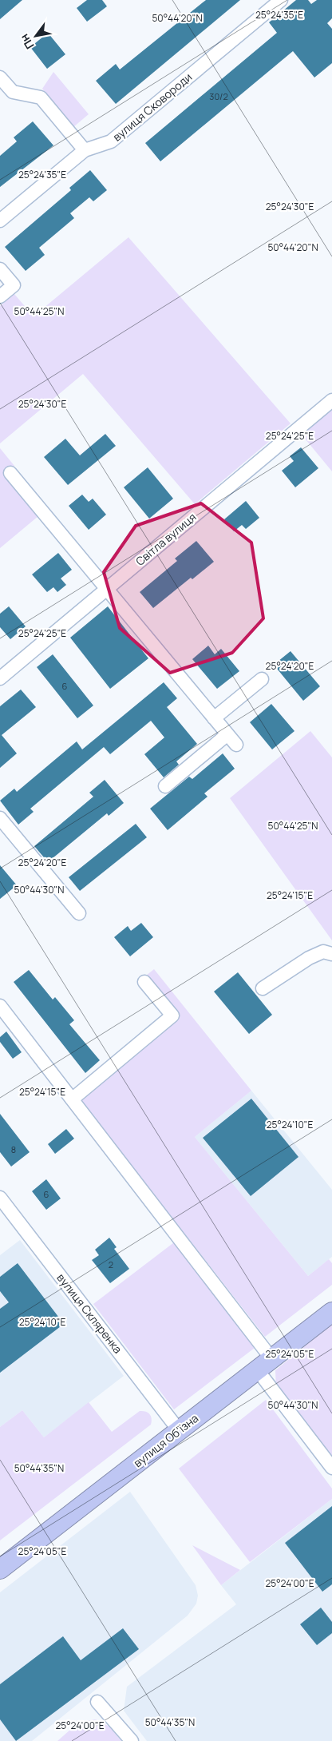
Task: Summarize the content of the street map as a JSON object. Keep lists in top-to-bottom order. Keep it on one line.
{"streets":{"highway":["вулиця Об’їзна"],"street":["вулиця Сковороди","Світла вулиця","вулиця Скляренка"]},"crossings":[["вулиця Скляренка","вулиця Об’їзна"]],"house_numbers":["30/2","6","8","6","2"],"north":"bottom left","coordinates":["25°24'35\"E","50°44'20\"N","25°24'30\"E","50°44'25\"N","25°24'25\"E","25°24'20\"E","50°44'30\"N","25°24'15\"E","25°24'10\"E","25°24'05\"E","50°44'35\"N","25°24'00\"E"]}
